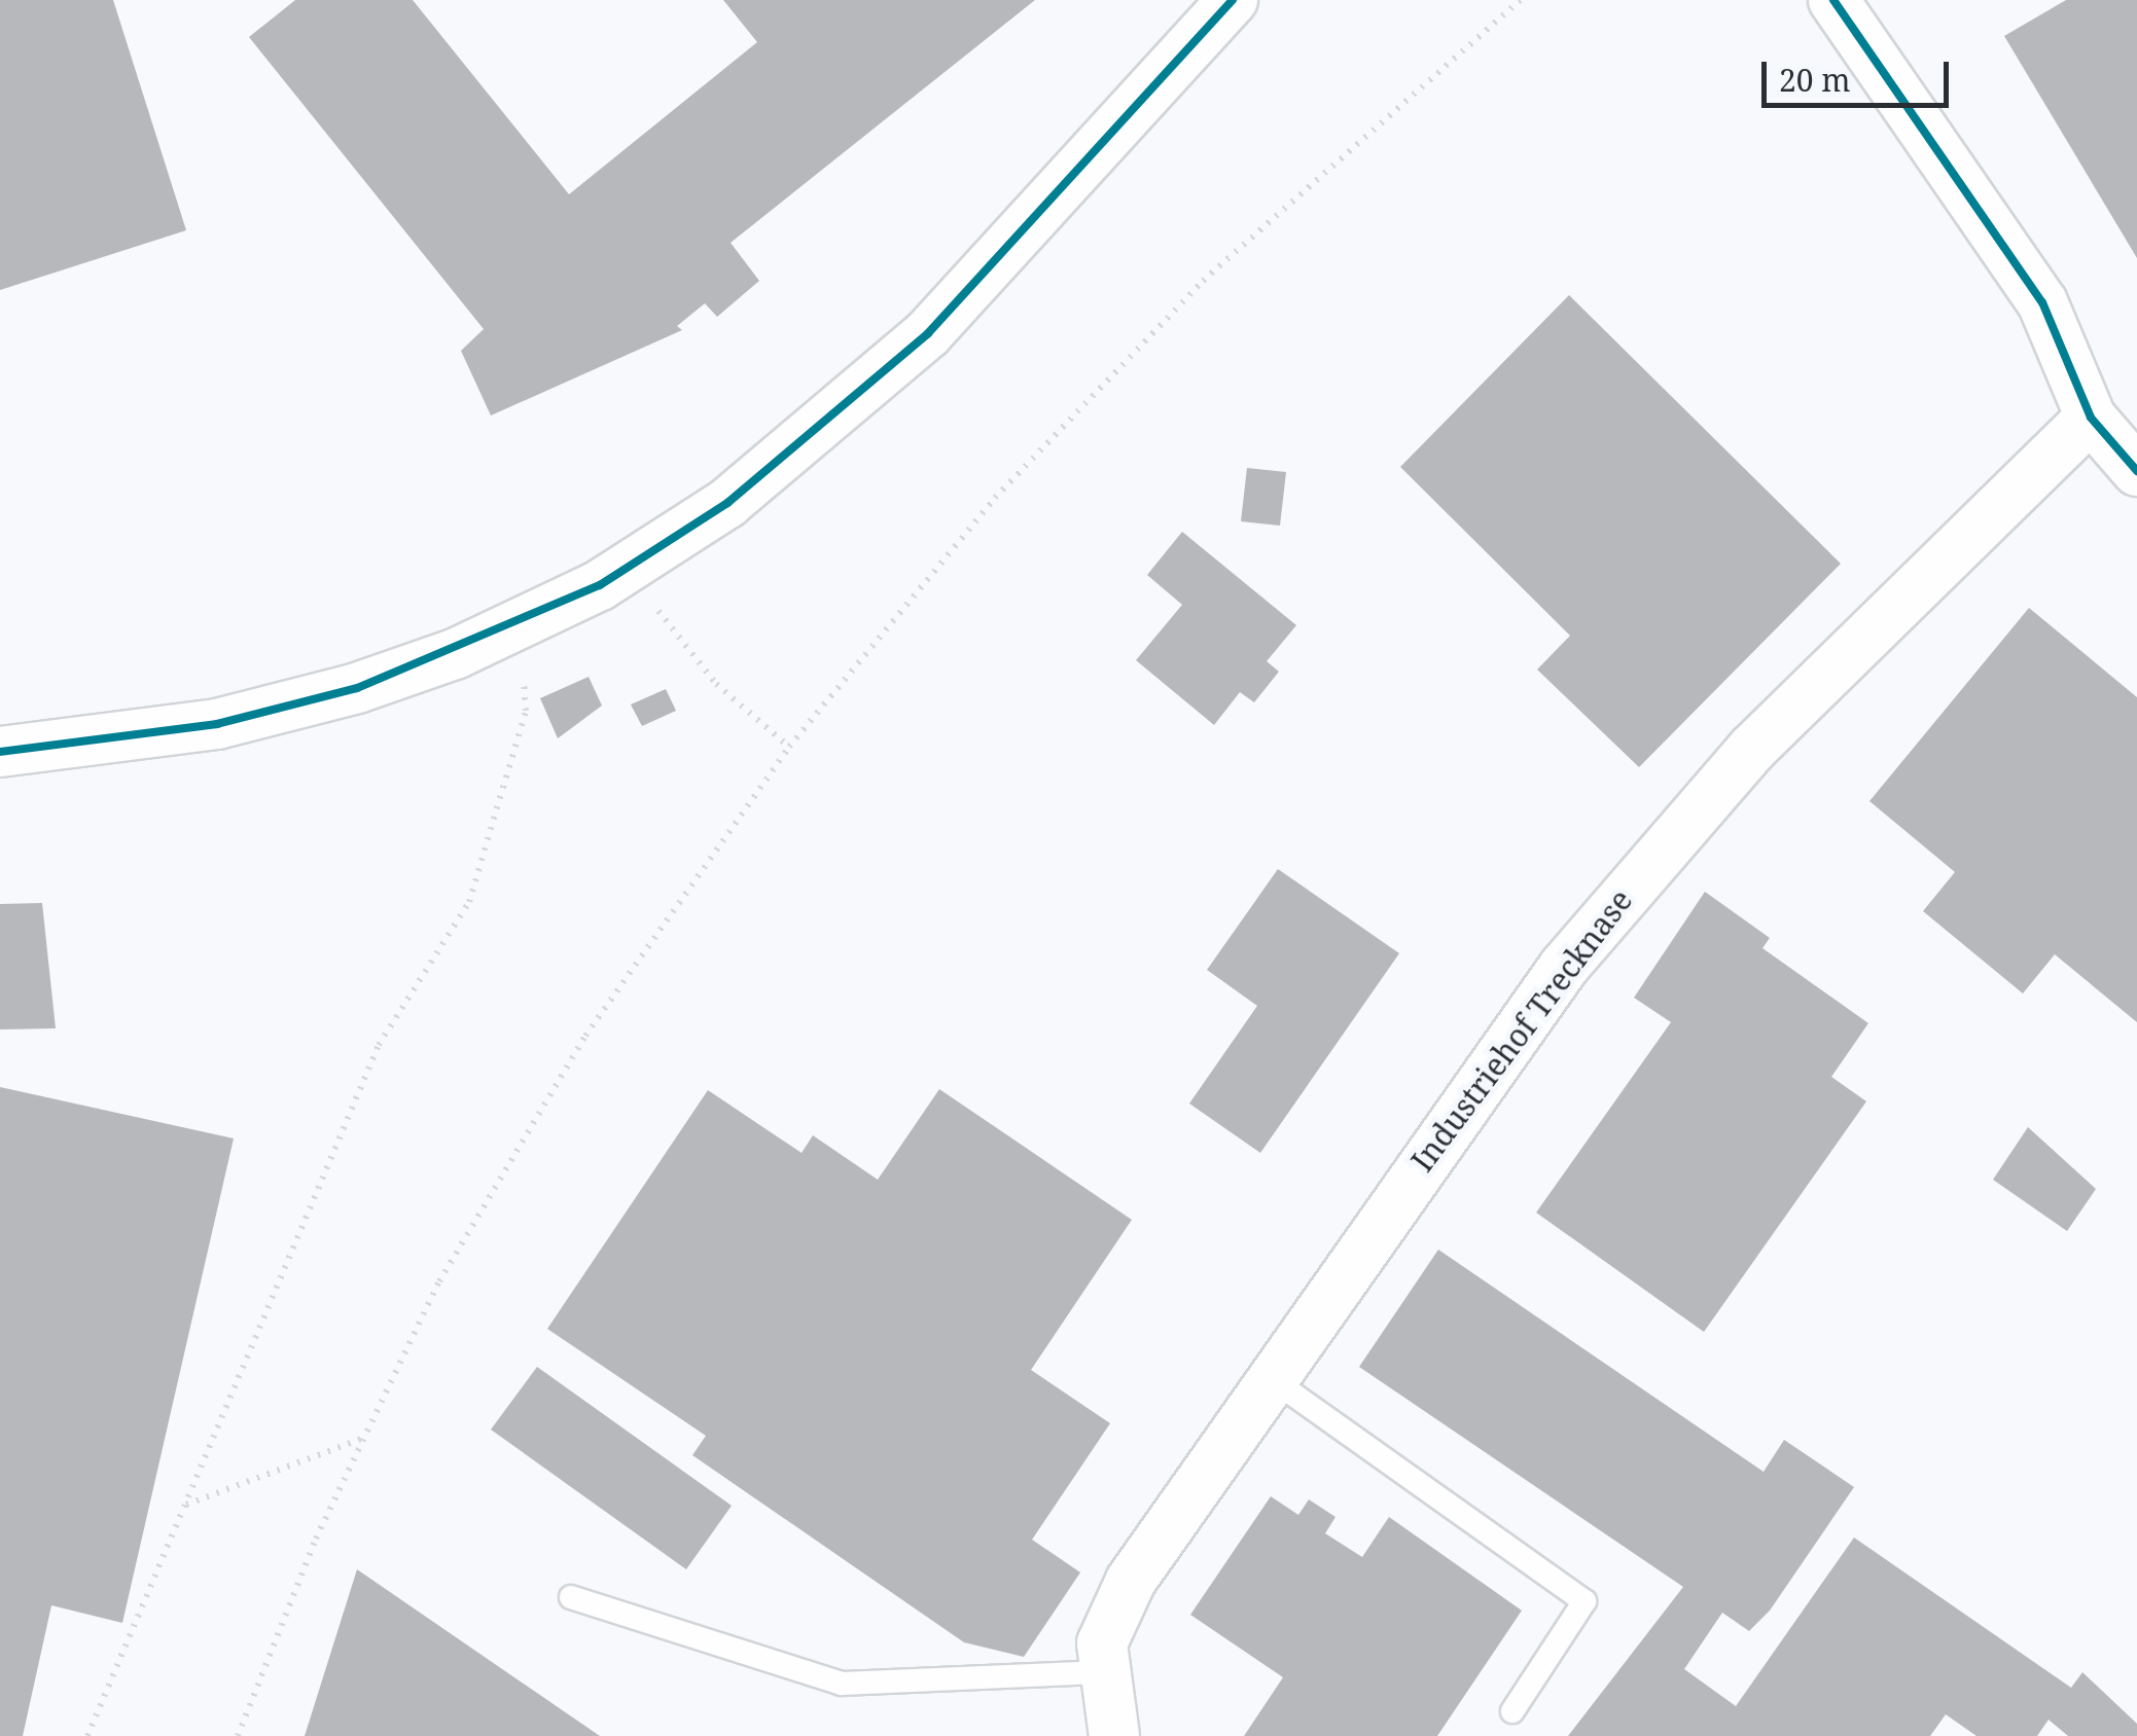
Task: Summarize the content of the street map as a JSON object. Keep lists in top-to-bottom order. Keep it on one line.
{"streets":{"street":["Industriehof Trecknase"]},"scale_bar":"20 m"}
